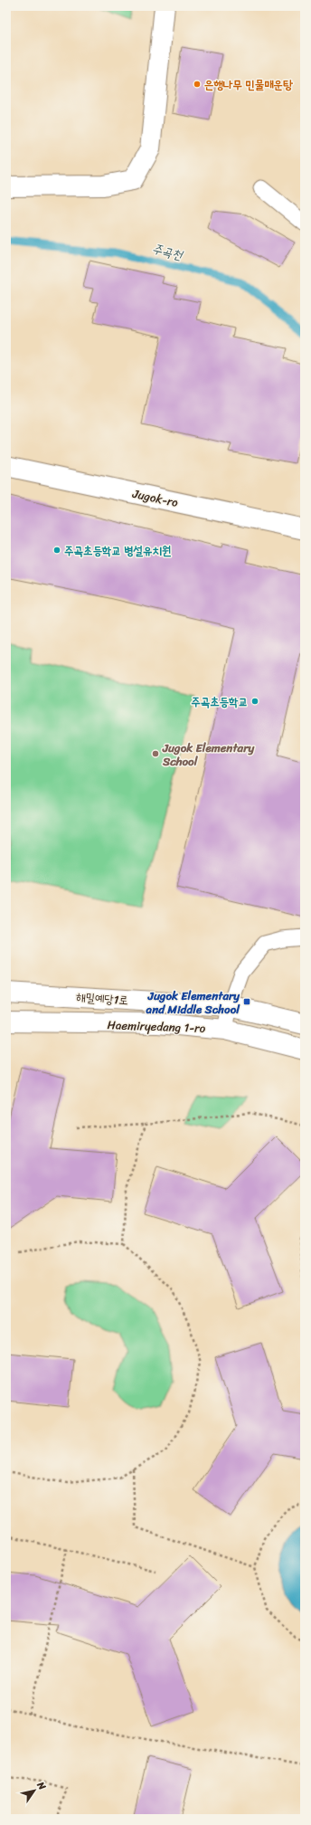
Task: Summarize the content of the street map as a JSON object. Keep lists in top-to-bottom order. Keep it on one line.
{"streets":{"street":["Jugok-ro","해밀예당1로","Haemiryedang 1-ro"]},"water":["주곡천"],"places":{"other":["은행나무 민물매운탕","주곡초등학교 병설유치원","주곡초등학교","Jugok Elementary School"],"transit":["Jugok Elementary and Middle School"]},"north":"top right"}
